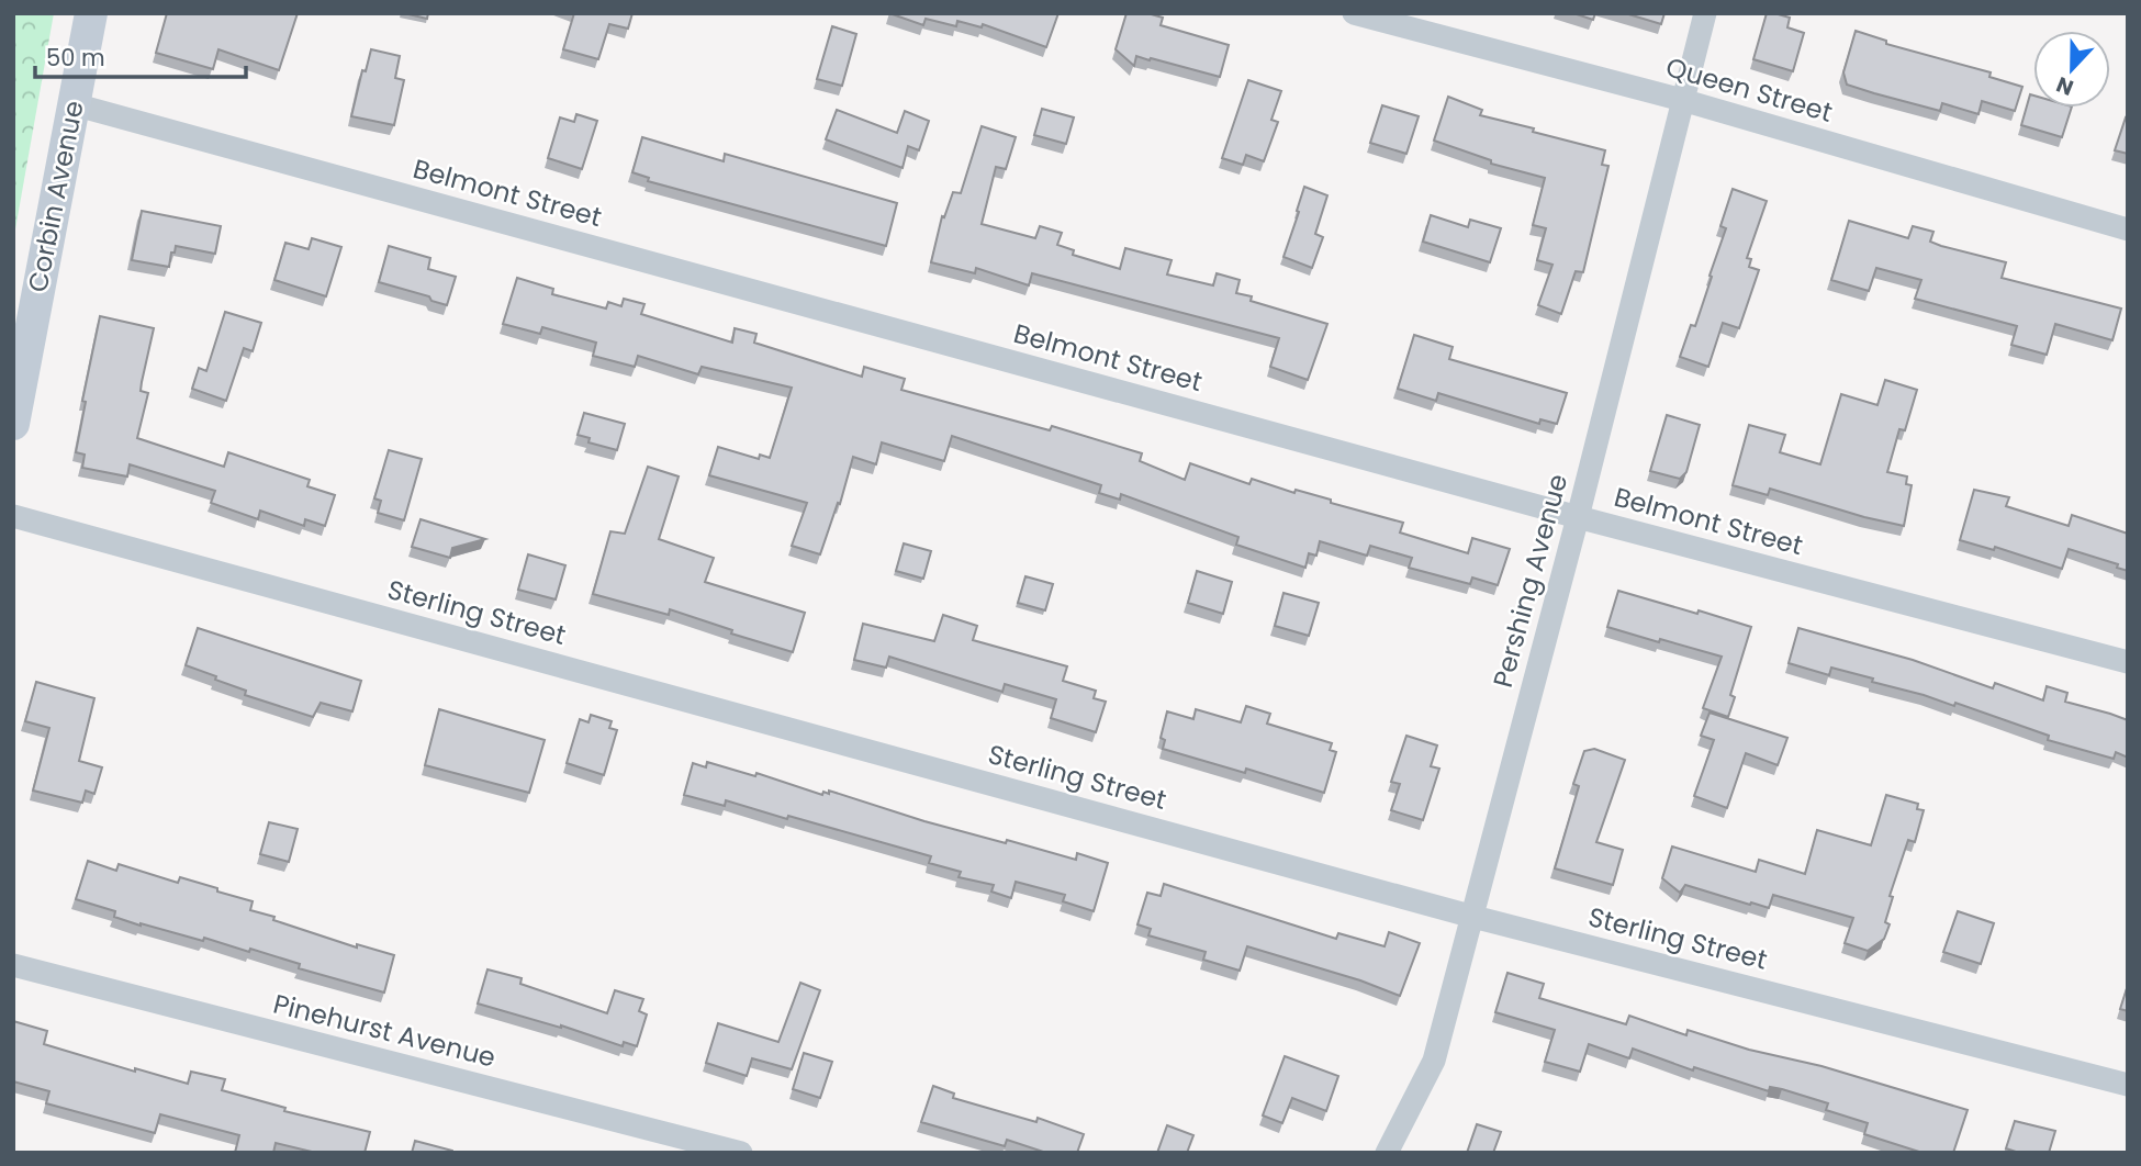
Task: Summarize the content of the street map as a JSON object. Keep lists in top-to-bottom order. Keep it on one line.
{"streets":{"main road":["Corbin Avenue"],"street":["Queen Street","Belmont Street","Pershing Avenue","Sterling Street","Pinehurst Avenue"]},"crossings":[["Queen Street","Pershing Avenue"],["Belmont Street","Corbin Avenue"],["Belmont Street","Pershing Avenue"],["Pershing Avenue","Sterling Street"]],"scale_bar":"50 m","north":"bottom"}
